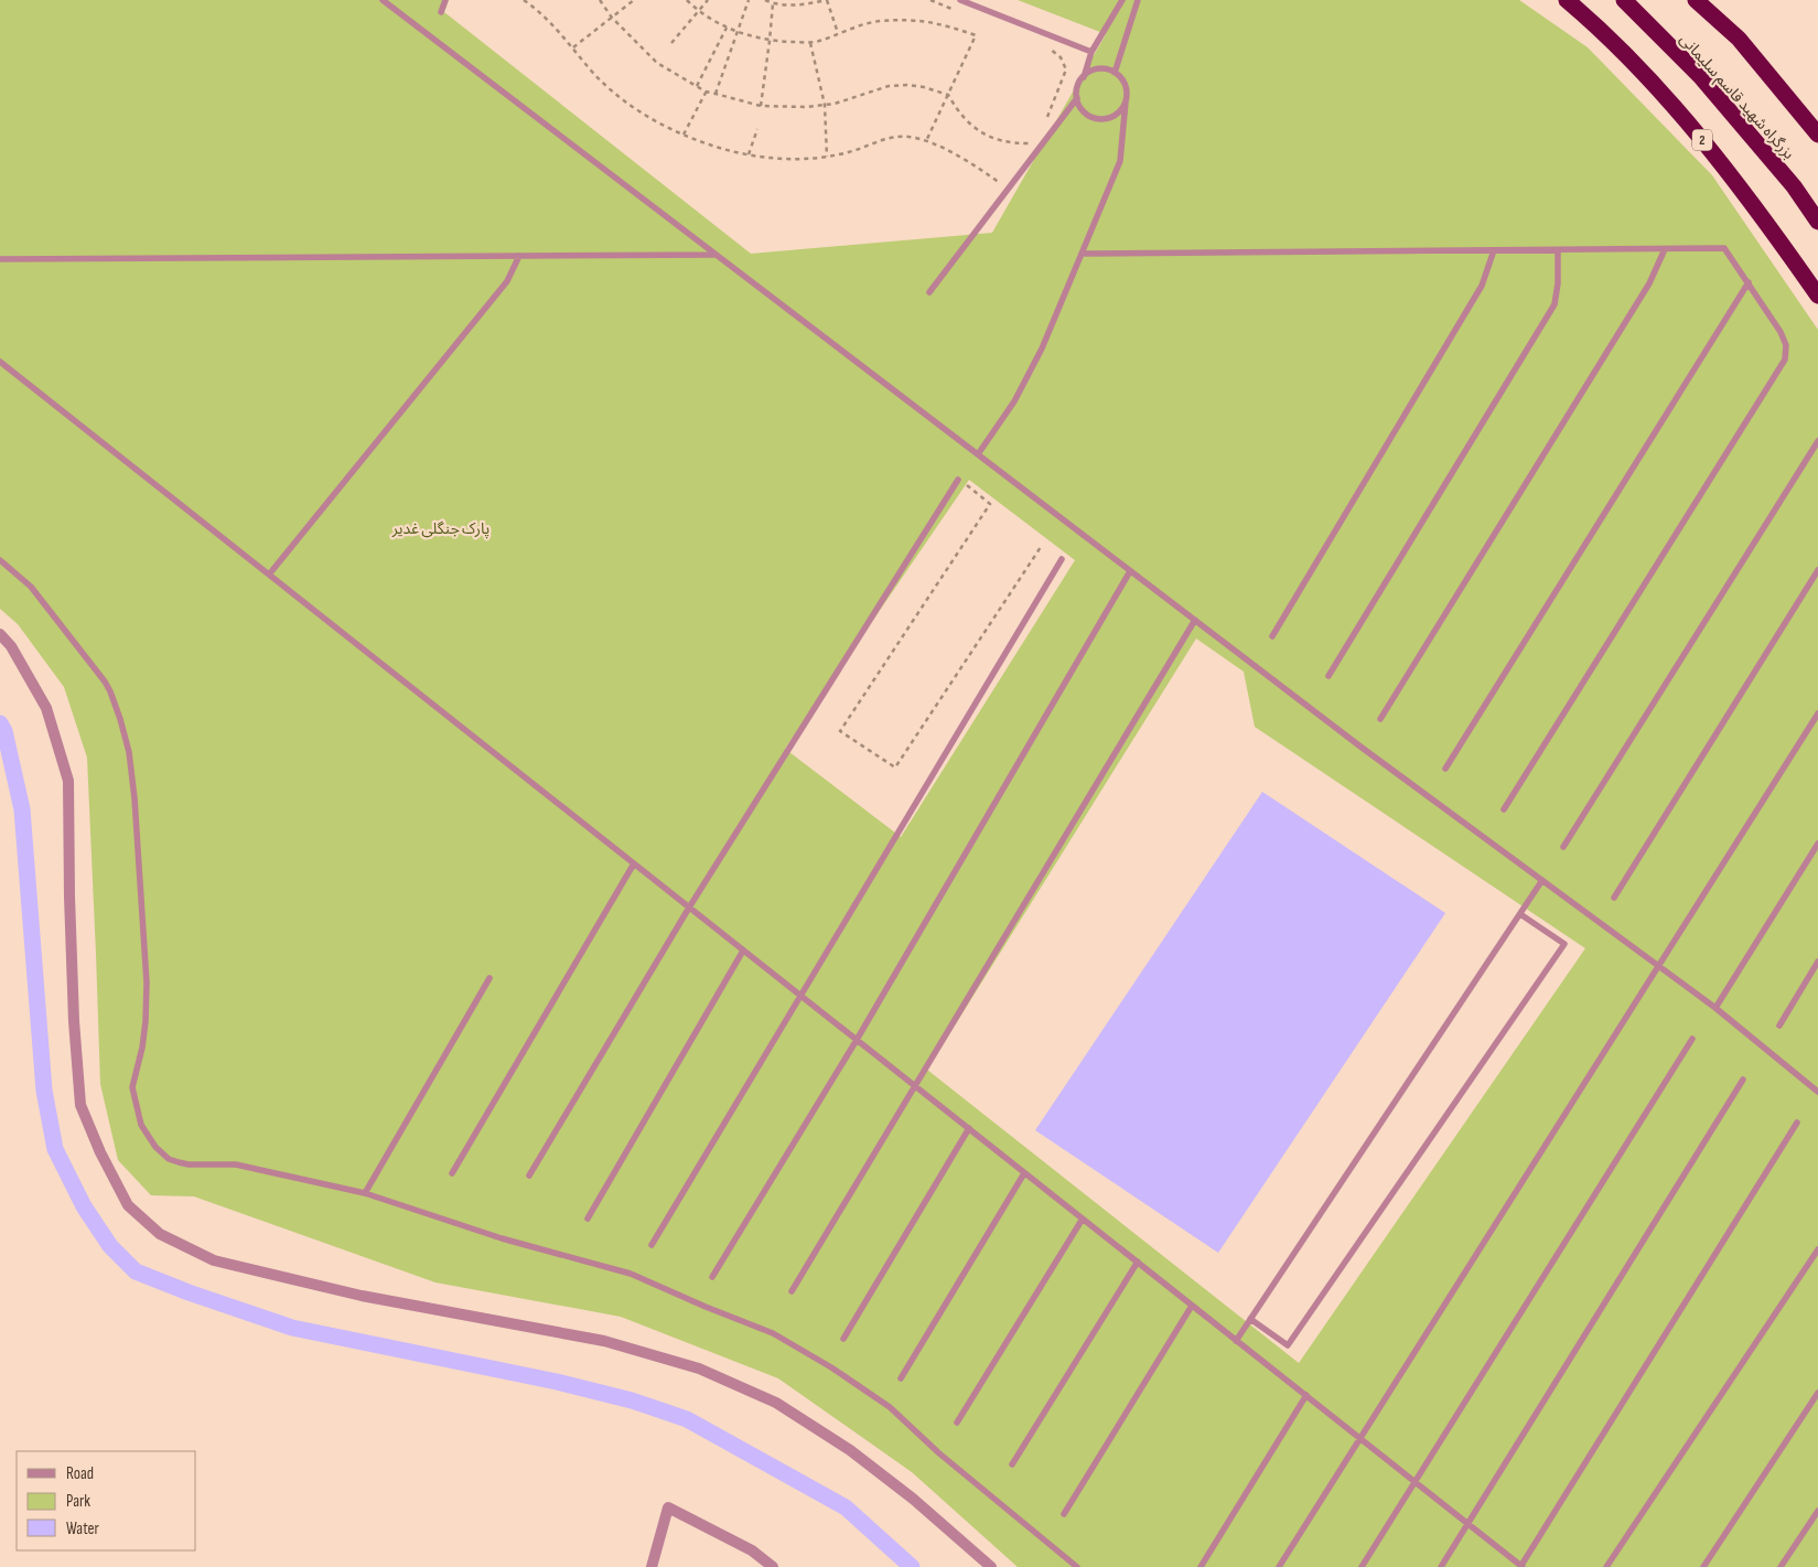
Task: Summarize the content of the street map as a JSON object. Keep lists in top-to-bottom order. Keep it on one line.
{"streets":{"highway":["بزرگراه شهید قاسم سلیمانی","2"]},"parks":["پارک جنگلی غدیر"],"legend":["Road","Park","Water"]}
